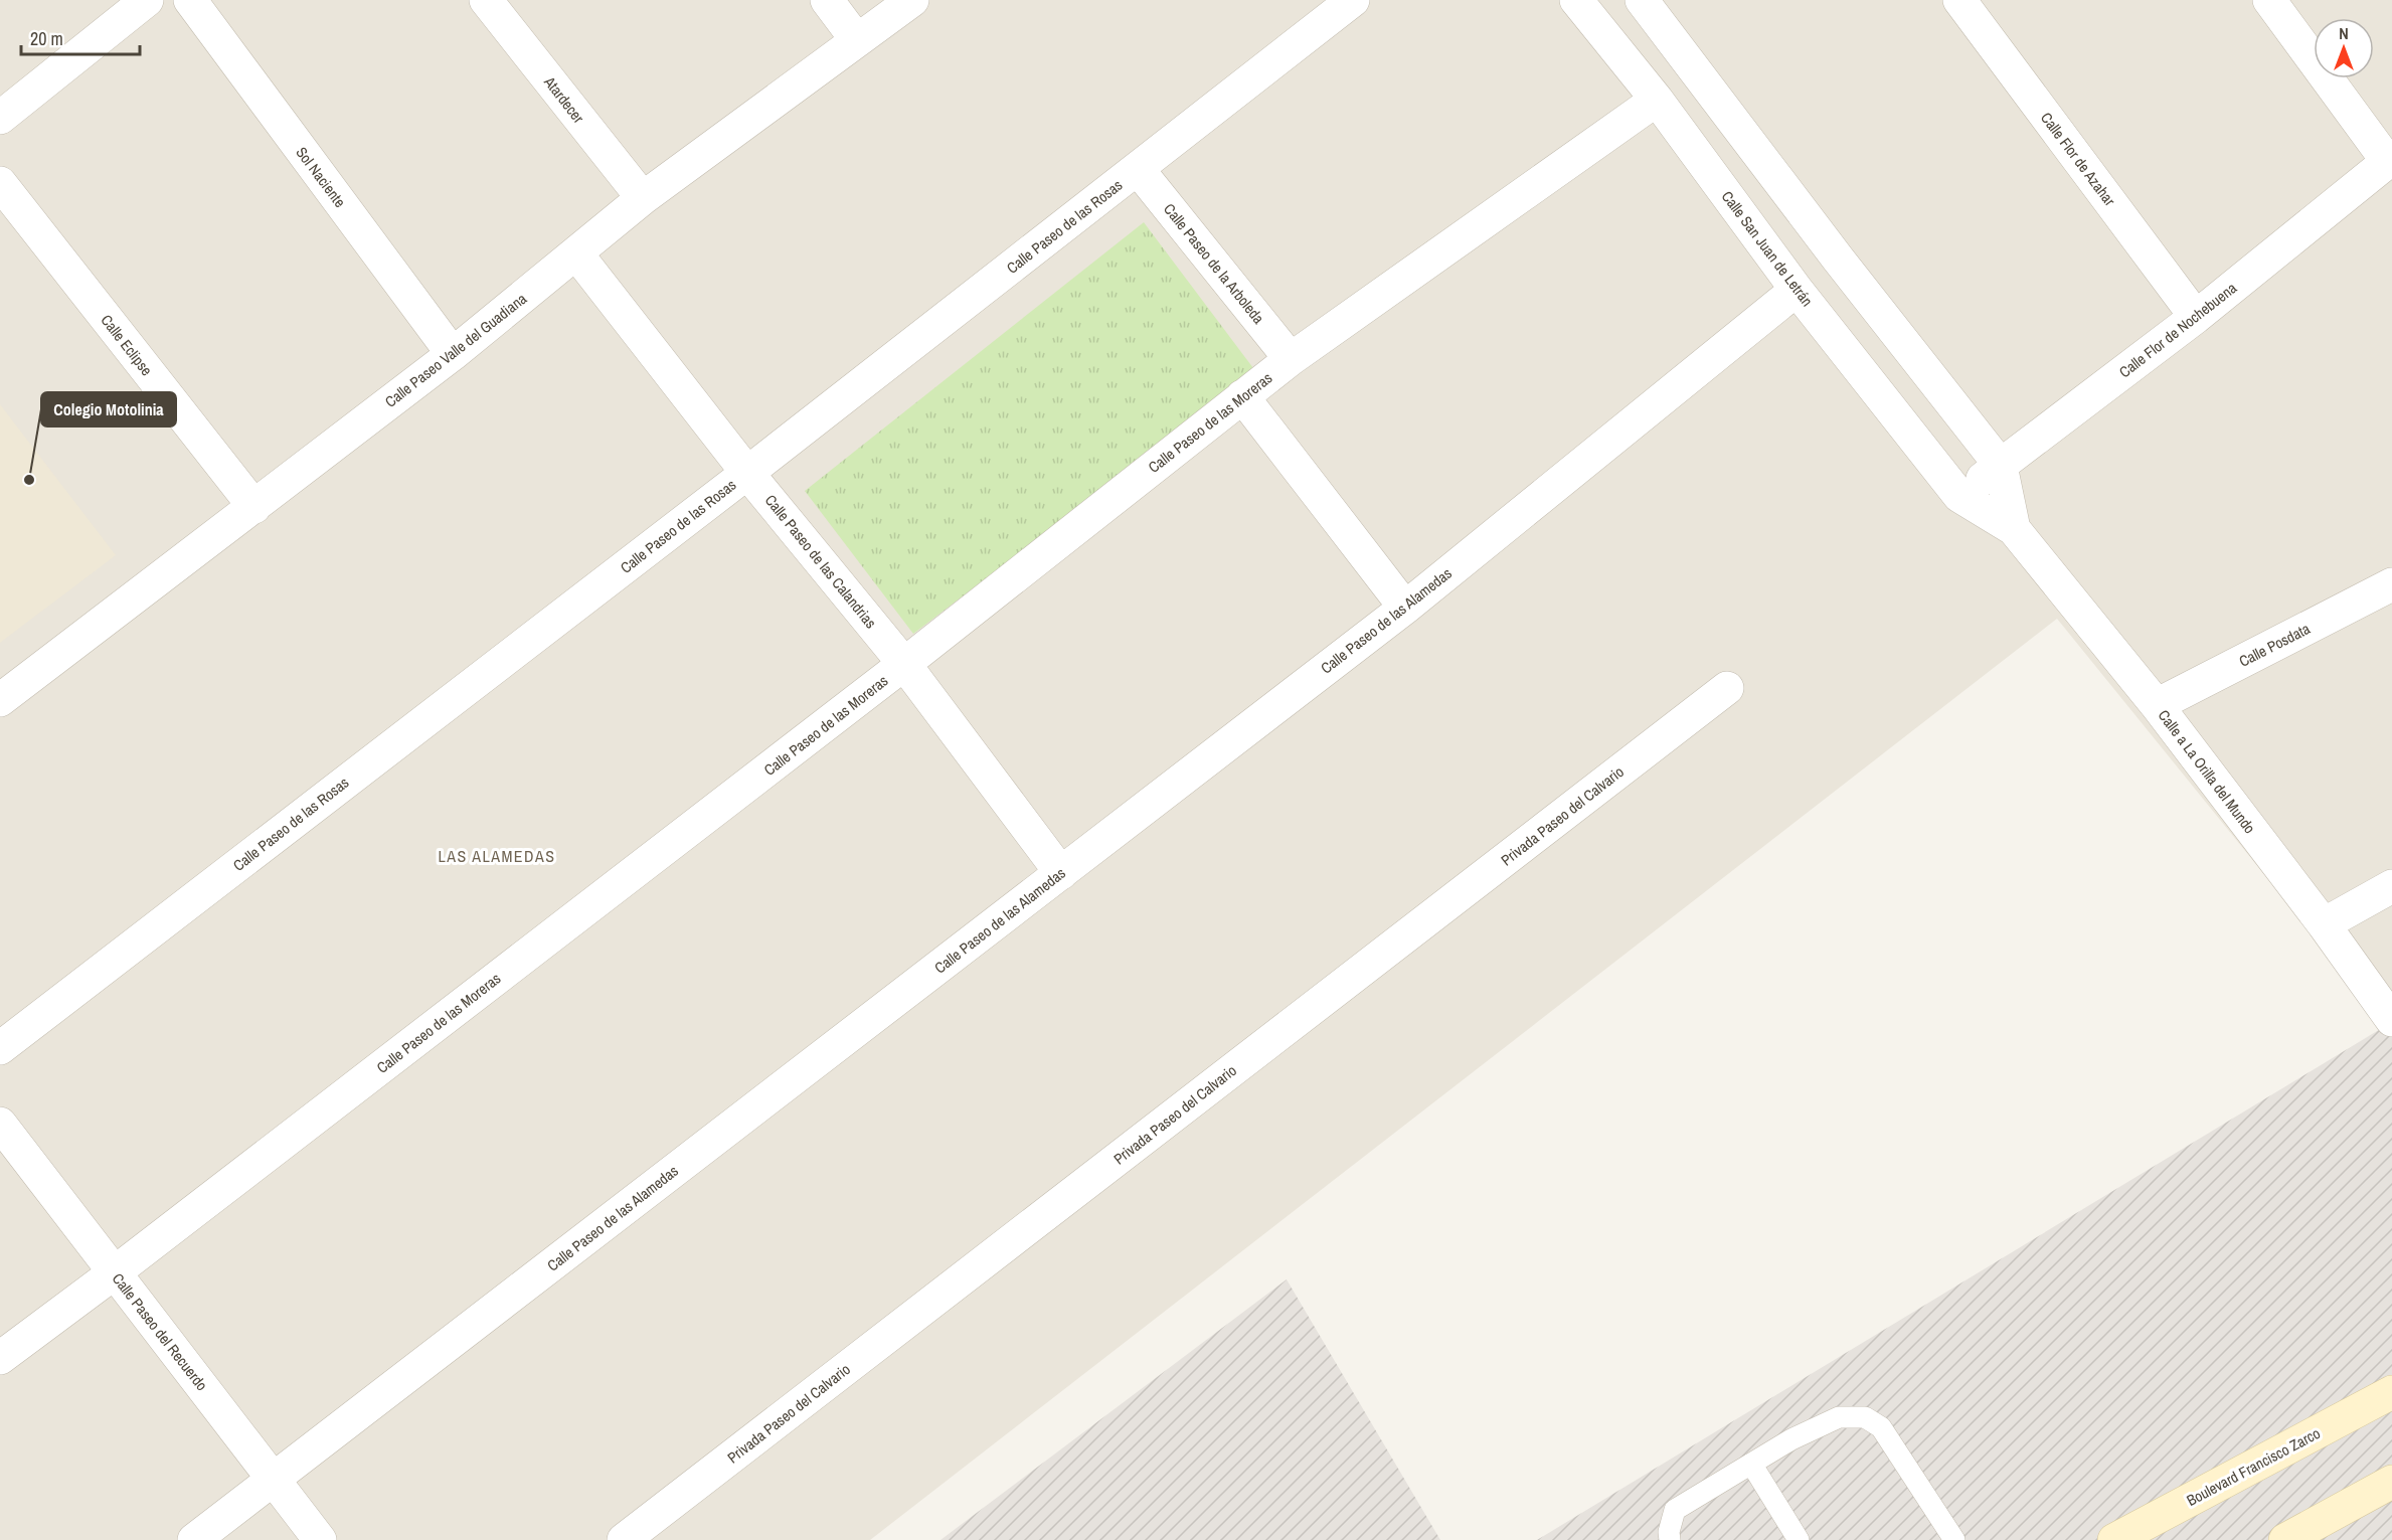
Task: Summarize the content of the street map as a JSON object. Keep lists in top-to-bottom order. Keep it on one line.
{"streets":{"main road":["Boulevard Francisco Zarco"],"street":["Atardecer","Calle Flor de Azahar","Sol Naciente","Calle Paseo de las Rosas","Calle San Juan de Letrán","Calle Paseo de la Arboleda","Calle Flor de Nochebuena","Calle Eclipse","Calle Paseo Valle del Guadiana","Calle Paseo de las Moreras","Calle Paseo de las Calandrias","Calle Paseo de las Alamedas","Calle Posdata","Calle a La Orilla del Mundo","Privada Paseo del Calvario","Calle Paseo del Recuerdo"]},"crossings":[["Atardecer","Calle Paseo Valle del Guadiana"],["Calle Flor de Azahar","Calle Flor de Nochebuena"],["Sol Naciente","Calle Paseo Valle del Guadiana"],["Calle Paseo de las Rosas","Calle Paseo de la Arboleda"],["Calle Paseo de las Rosas","Calle Paseo de las Calandrias"],["Calle San Juan de Letrán","Calle Flor de Nochebuena"],["Calle San Juan de Letrán","Calle Paseo de las Moreras"],["Calle San Juan de Letrán","Calle Paseo de las Alamedas"],["Calle San Juan de Letrán","Calle a La Orilla del Mundo"],["Calle Paseo de la Arboleda","Calle Paseo de las Moreras"],["Calle Flor de Nochebuena","Calle a La Orilla del Mundo"],["Calle Eclipse","Calle Paseo Valle del Guadiana"],["Calle Paseo Valle del Guadiana","Calle Paseo de las Calandrias"],["Calle Paseo de las Moreras","Calle Paseo de las Calandrias"],["Calle Paseo de las Moreras","Calle Paseo del Recuerdo"],["Calle Paseo de las Calandrias","Calle Paseo de las Alamedas"],["Calle Paseo de las Alamedas","Calle Paseo del Recuerdo"],["Calle Posdata","Calle a La Orilla del Mundo"]],"districts":["LAS ALAMEDAS"],"places":["Colegio Motolinia"],"scale_bar":"20 m","north":"top"}
